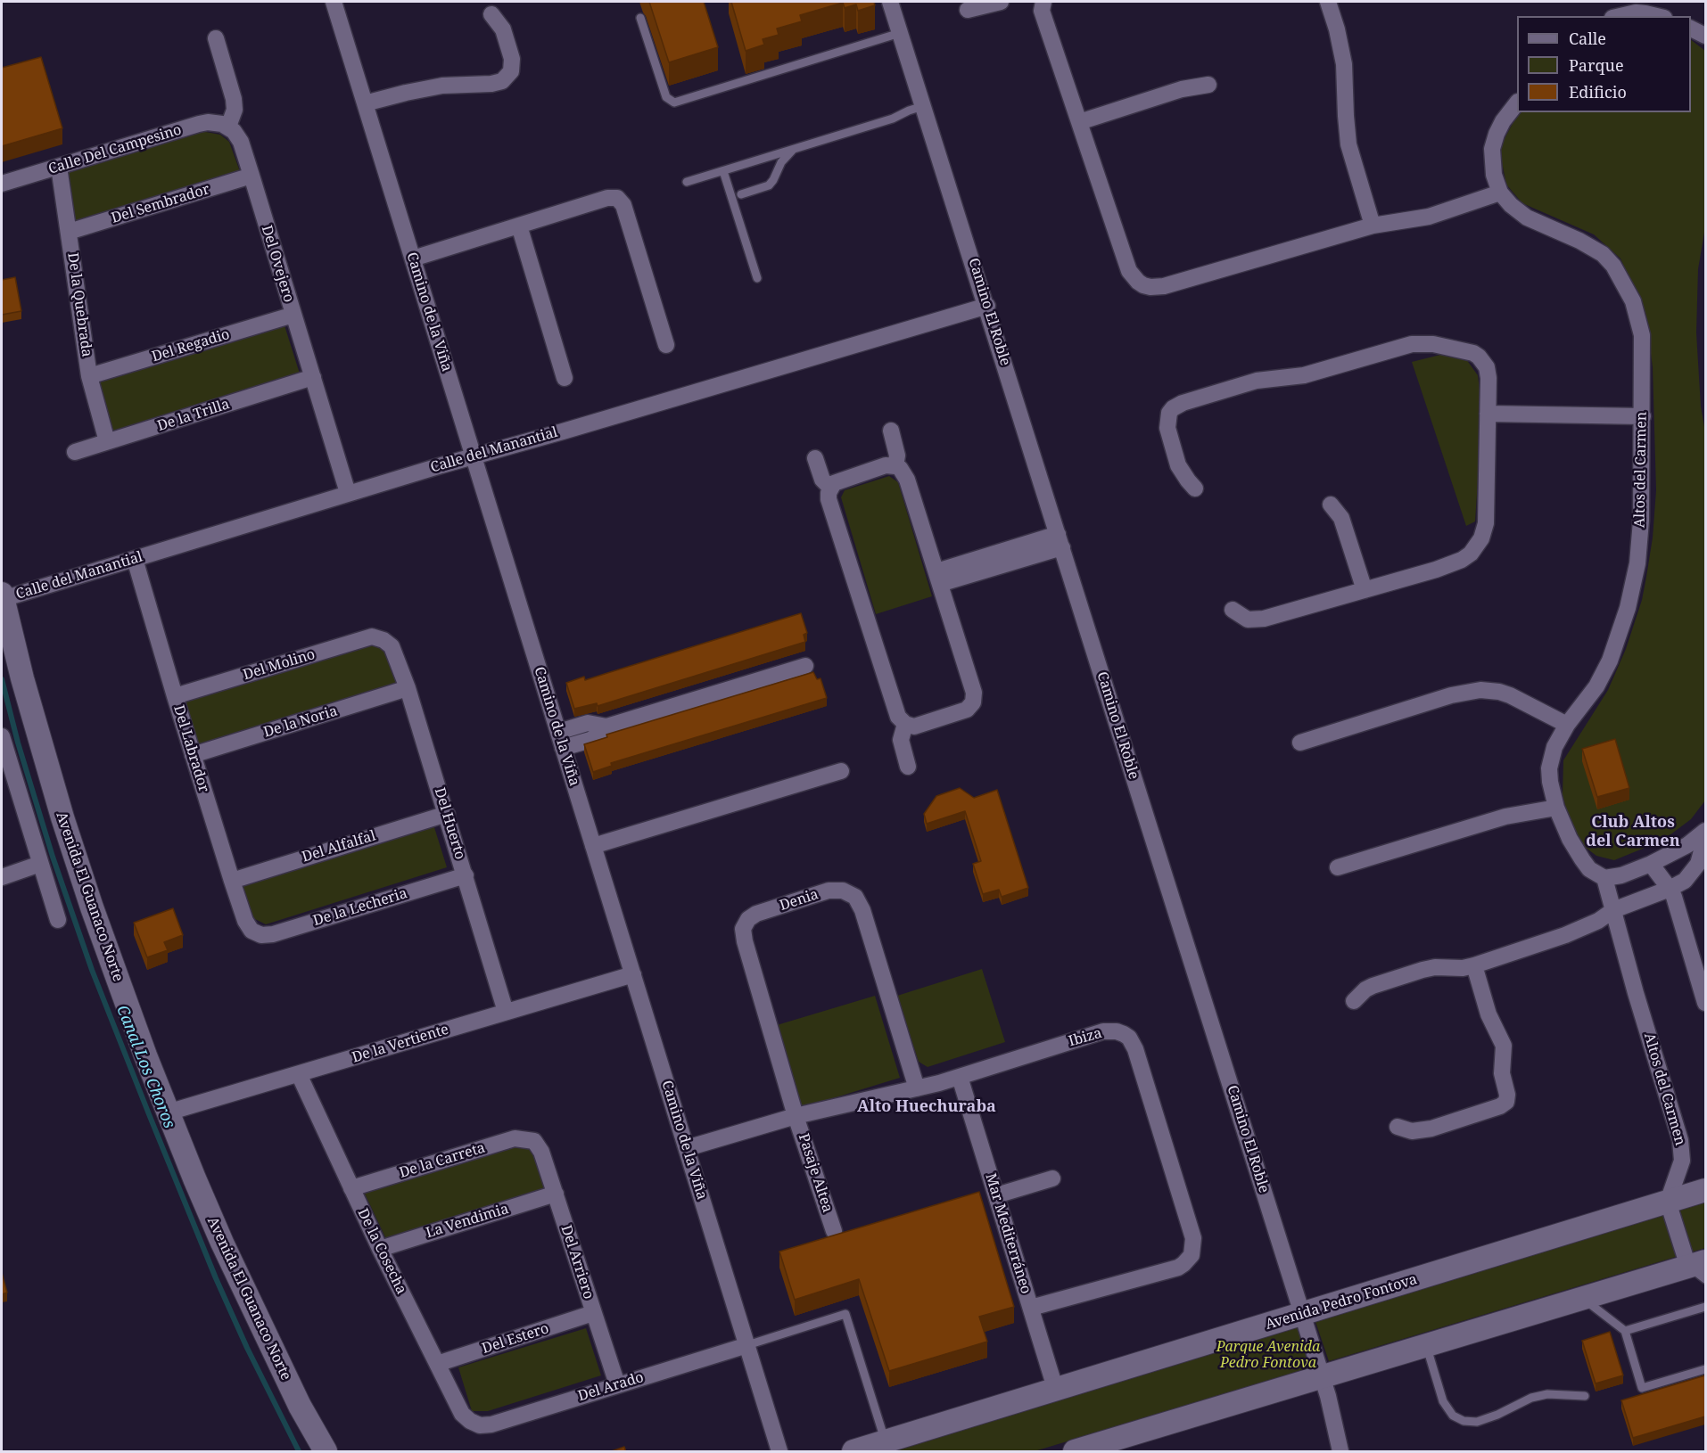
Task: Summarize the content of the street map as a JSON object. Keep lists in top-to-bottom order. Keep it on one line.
{"streets":{"street":["Calle Del Campesino","Del Sembrador","Del Ovejero","De la Quebrada","Camino de la Viña","Camino El Roble","Del Regadio","De la Trilla","Calle del Manantial","Altos del Carmen","Del Molino","De la Noria","Del Labrador","Del Huerto","Del Alfalfal","Avenida El Guanaco Norte","Denia","De la Lecheria","Ibiza","De la Vertiente","De la Carreta","Pasaje Altea","La Vendimia","Mar Mediterráneo","De la Cosecha","Del Arriero","Avenida Pedro Fontova","Del Estero","Del Arado"]},"crossings":[["Calle Del Campesino","Del Ovejero"],["Calle Del Campesino","De la Quebrada"],["Del Sembrador","Del Ovejero"],["Del Sembrador","De la Quebrada"],["Del Ovejero","Del Regadio"],["Del Ovejero","De la Trilla"],["Del Ovejero","Calle del Manantial"],["De la Quebrada","Del Regadio"],["De la Quebrada","De la Trilla"],["Camino de la Viña","Calle del Manantial"],["Camino de la Viña","Ibiza"],["Camino de la Viña","De la Vertiente"],["Camino de la Viña","Del Arado"],["Camino El Roble","Calle del Manantial"],["Camino El Roble","Avenida Pedro Fontova"],["Calle del Manantial","Del Labrador"],["Calle del Manantial","Avenida El Guanaco Norte"],["Altos del Carmen","Avenida Pedro Fontova"],["Del Molino","Del Labrador"],["Del Molino","Del Huerto"],["De la Noria","Del Labrador"],["De la Noria","Del Huerto"],["Del Labrador","Del Alfalfal"],["Del Labrador","De la Lecheria"],["Del Huerto","Del Alfalfal"],["Del Huerto","De la Lecheria"],["Del Huerto","De la Vertiente"],["Avenida El Guanaco Norte","De la Vertiente"],["Denia","Ibiza"],["Denia","Pasaje Altea"],["Ibiza","Pasaje Altea"],["Ibiza","Mar Mediterráneo"],["De la Vertiente","De la Cosecha"],["De la Carreta","De la Cosecha"],["De la Carreta","Del Arriero"],["La Vendimia","De la Cosecha"],["La Vendimia","Del Arriero"],["Mar Mediterráneo","Avenida Pedro Fontova"],["De la Cosecha","Del Estero"],["De la Cosecha","Del Arado"],["Del Arriero","Del Estero"],["Del Arriero","Del Arado"]],"districts":["Club Altos del Carmen","Alto Huechuraba"],"water":["Canal Los Choros"],"parks":["Parque Avenida Pedro Fontova"],"legend":["Calle","Parque","Edificio"]}
